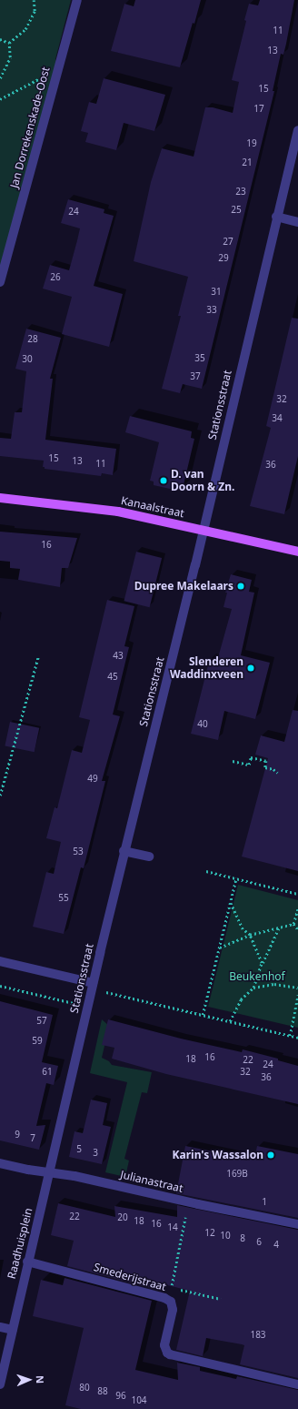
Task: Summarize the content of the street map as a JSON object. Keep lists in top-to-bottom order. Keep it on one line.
{"streets":{"main road":["Kanaalstraat"],"street":["Jan Dorrekenskade-Oost","Stationsstraat","Julianastraat","Raadhuisplein","Smederijstraat"]},"crossings":[["Stationsstraat","Kanaalstraat"],["Stationsstraat","Julianastraat"],["Stationsstraat","Raadhuisplein"],["Julianastraat","Raadhuisplein"],["Raadhuisplein","Smederijstraat"]],"parks":["Beukenhof"],"places":["D. van Doorn & Zn.","Dupree Makelaars","Slenderen Waddinxveen","Karin's Wassalon"],"house_numbers":["11","13","15","17","19","21","23","25","24","27","29","26","31","33","28","35","30","37","32","34","15","13","11","36","16","43","45","40","49","53","55","57","59","16","18","22","24","61","32","36","9","7","5","3","169B","1","22","20","18","16","14","12","10","8","6","4","183","80","88","96","104"],"north":"right"}
